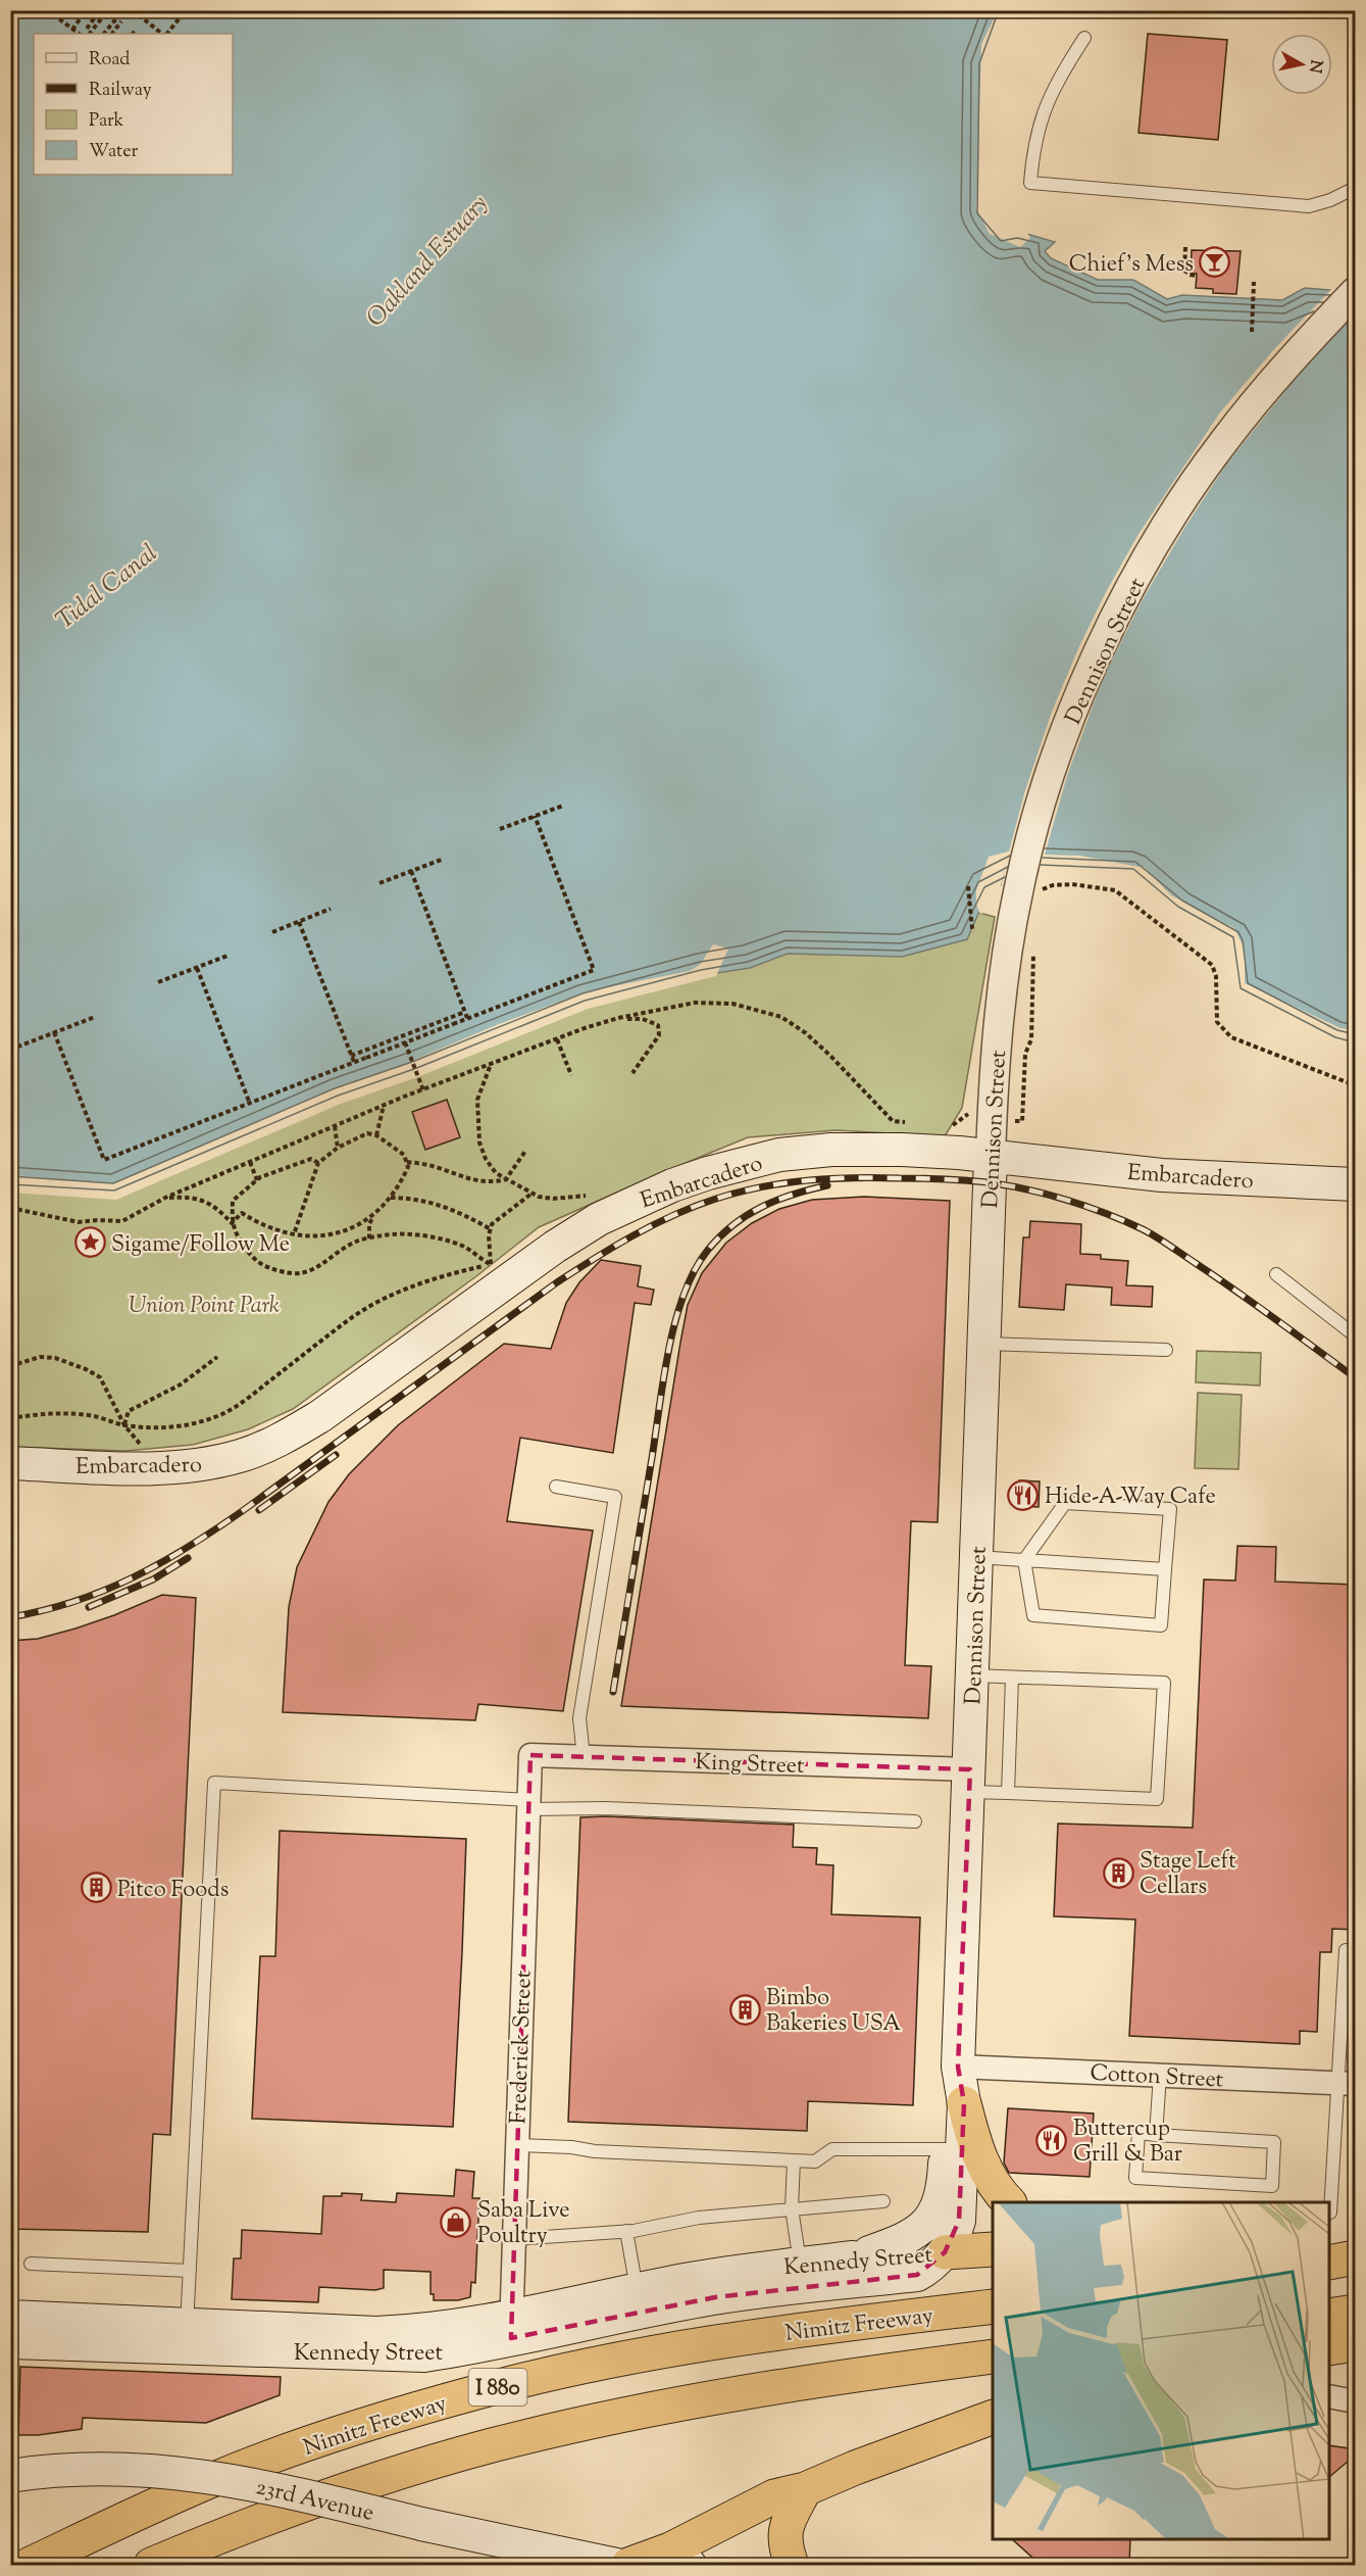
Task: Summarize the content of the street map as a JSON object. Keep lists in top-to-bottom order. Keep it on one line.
{"streets":{"highway":["Nimitz Freeway","I 880"],"main road":["Dennison Street","Embarcadero","Kennedy Street","23rd Avenue"],"street":["King Street","Frederick Street","Cotton Street"]},"crossings":[["Dennison Street","Embarcadero"],["Dennison Street","King Street"],["Dennison Street","Cotton Street"],["Dennison Street","Kennedy Street"],["King Street","Frederick Street"],["Frederick Street","Kennedy Street"]],"water":["Oakland Estuary","Tidal Canal"],"parks":["Union Point Park"],"places":{"bar":["Chief's Mess"],"place":["Sigame/Follow Me"],"restaurant":["Hide-A-Way Cafe","Buttercup Grill & Bar"],"building":["Stage Left Cellars","Pitco Foods","Bimbo Bakeries USA"],"shop":["Saba Live Poultry"]},"legend":["Road","Railway","Park","Water"],"north":"right"}
